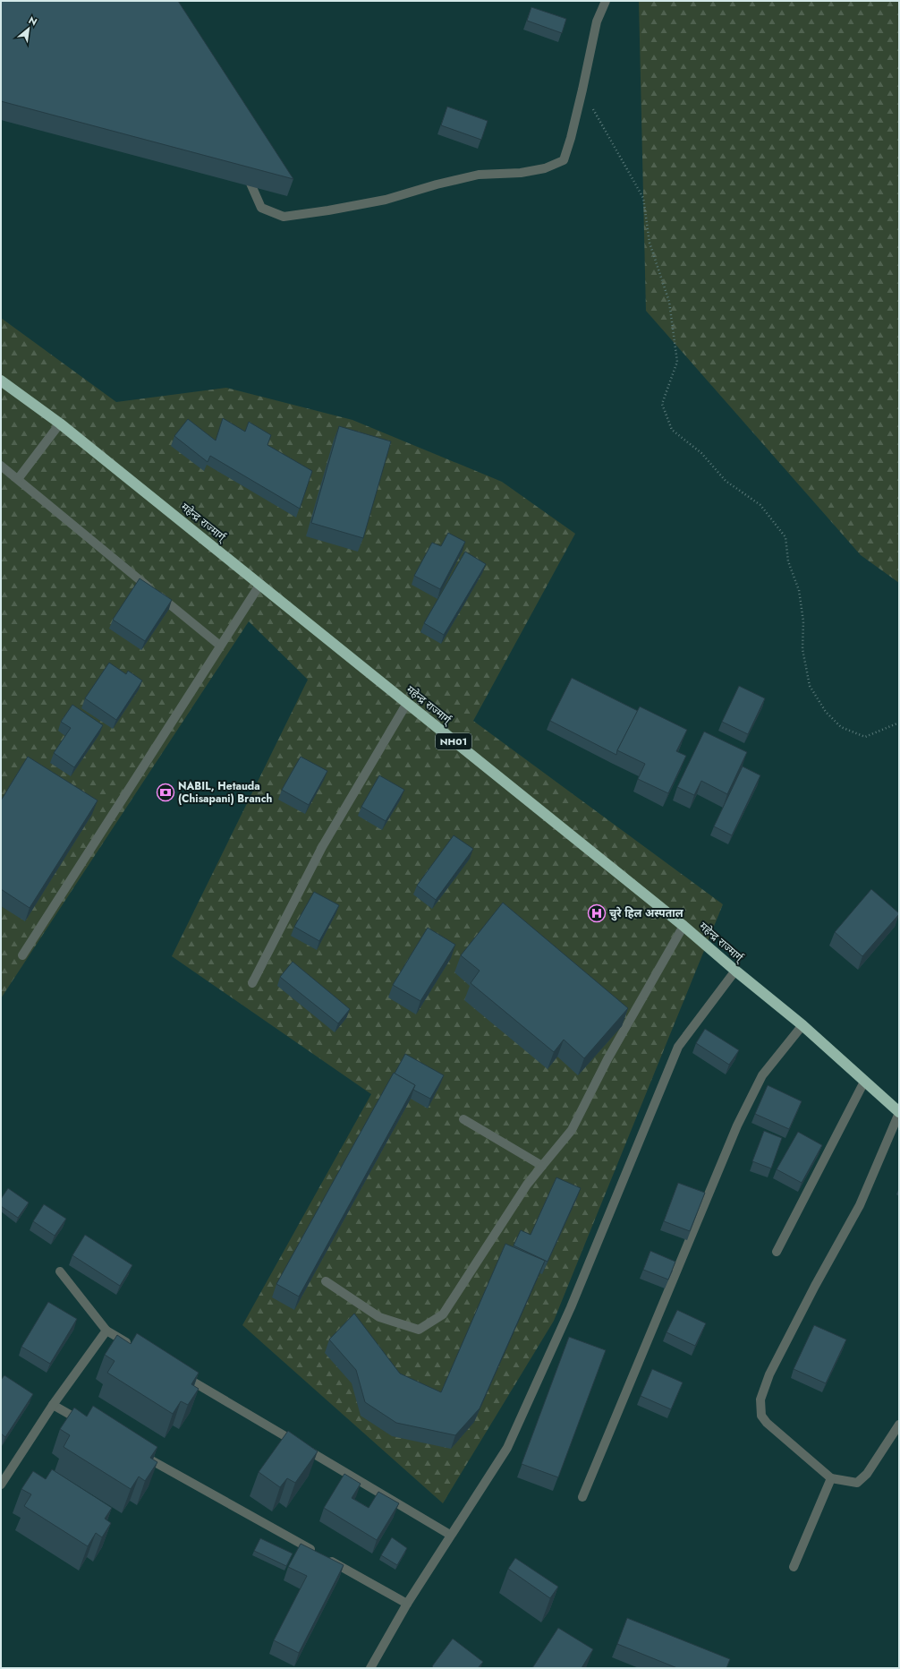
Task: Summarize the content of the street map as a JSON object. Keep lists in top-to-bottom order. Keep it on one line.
{"streets":{"highway":["महेन्द्र राज्मार्ग्","NH01"]},"places":{"bank":["NABIL, Hetauda (Chisapani) Branch"],"hospital":["चुरे हिल अस्पताल"]},"north":"top right"}
